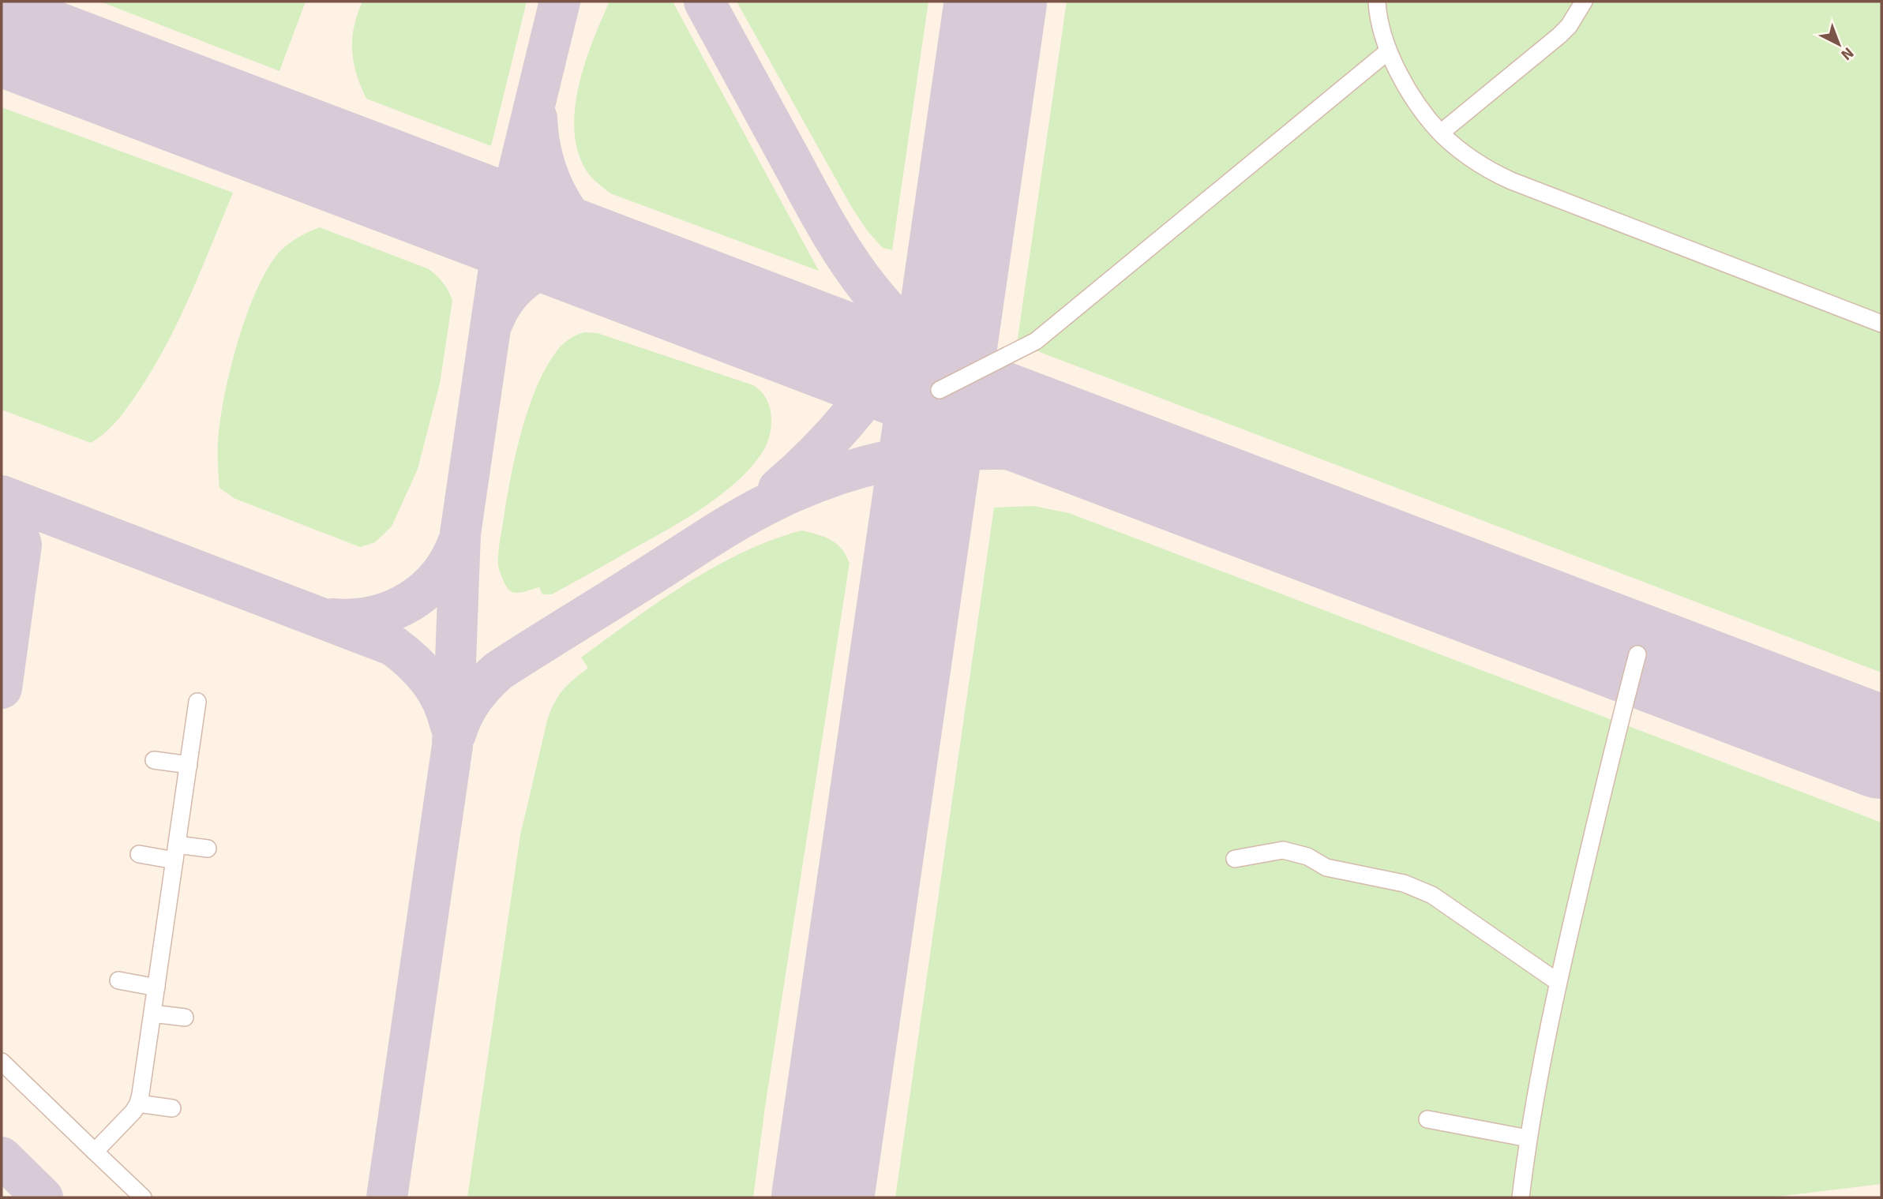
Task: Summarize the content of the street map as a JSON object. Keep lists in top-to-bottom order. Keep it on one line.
{"north":"bottom right"}
